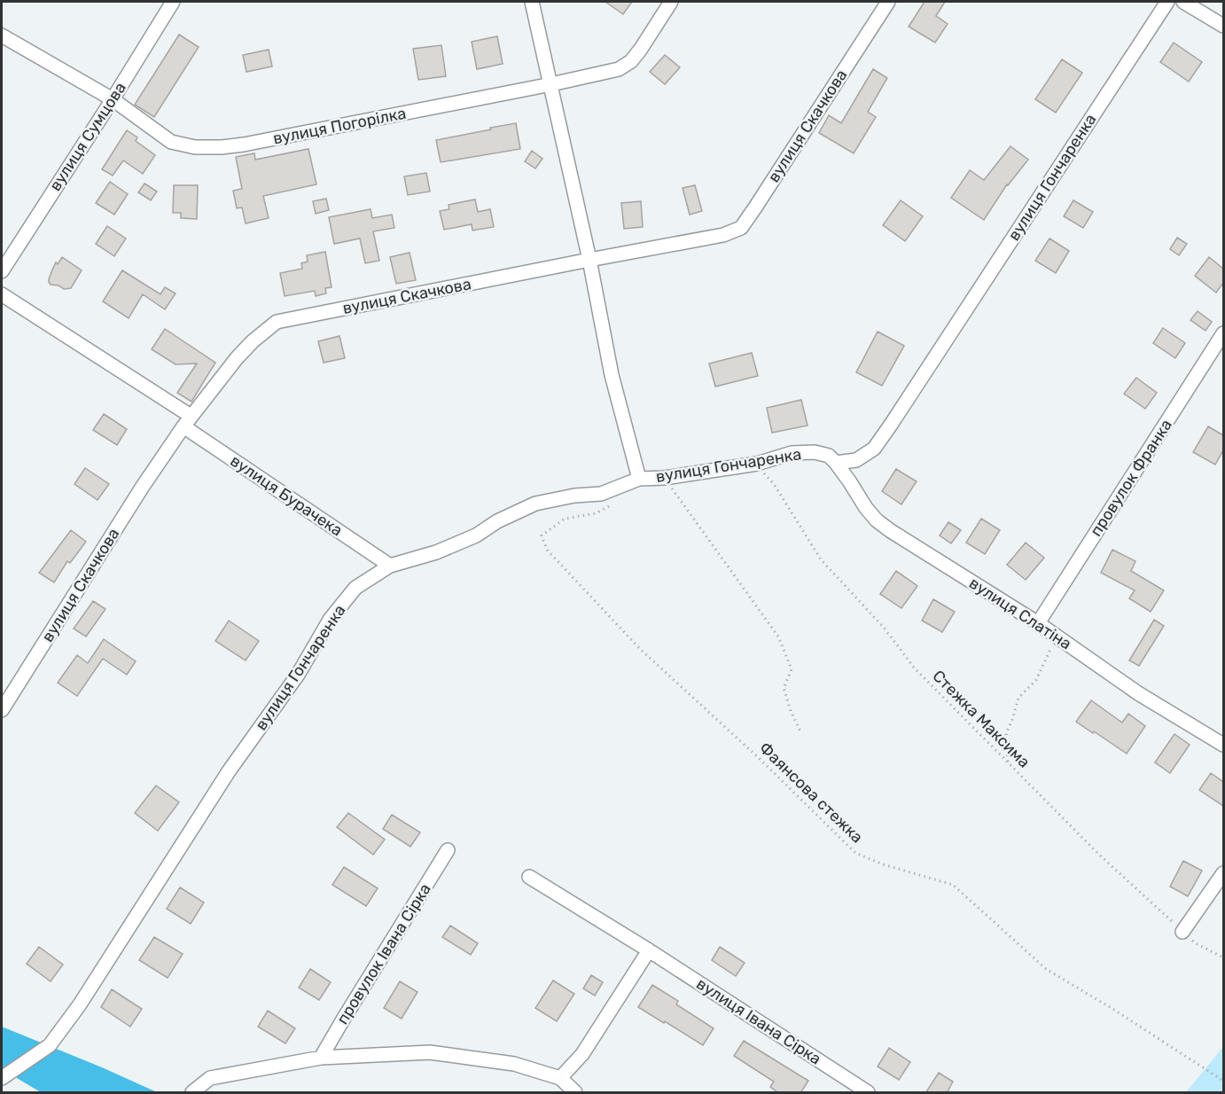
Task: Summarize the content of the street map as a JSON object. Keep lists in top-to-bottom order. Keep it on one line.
{"streets":{"street":["вулиця Погорілка","вулиця Скачкова","вулиця Сумцова","вулиця Гончаренка","провулок Франка","вулиця Бурачека","вулиця Слатіна","провулок Івана Сірка","вулиця Івана Сірка"],"path":["Стежка Максима","Фаянсова стежка"]},"crossings":[["вулиця Погорілка","вулиця Сумцова"],["вулиця Скачкова","вулиця Бурачека"],["вулиця Гончаренка","вулиця Бурачека"],["вулиця Гончаренка","вулиця Слатіна"],["вулиця Гончаренка","Стежка Максима"],["провулок Франка","вулиця Слатіна"]]}
